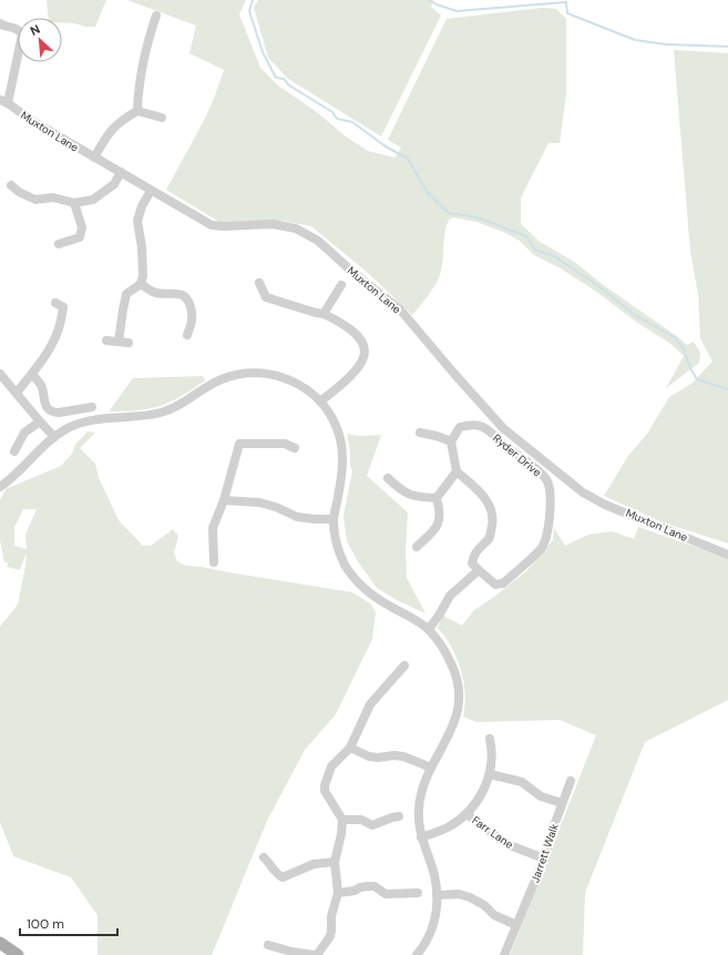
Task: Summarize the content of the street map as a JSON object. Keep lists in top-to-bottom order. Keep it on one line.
{"streets":{"street":["Muxton Lane","Ryder Drive","Farr Lane","Jarrett Walk"]},"crossings":[["Farr Lane","Jarrett Walk"]],"scale_bar":"100 m","north":"top left"}
